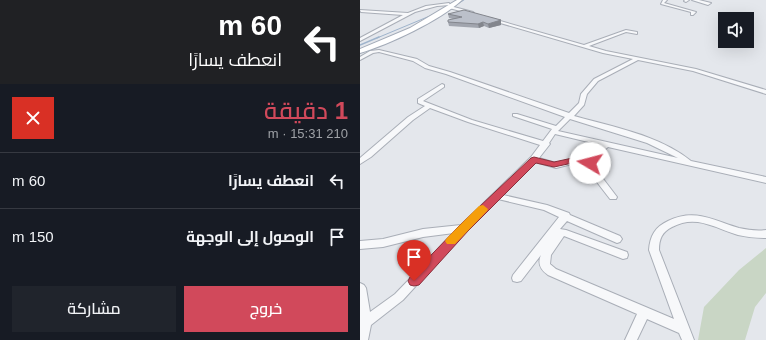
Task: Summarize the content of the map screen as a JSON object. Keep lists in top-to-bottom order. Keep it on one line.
{"page":{"turn":["60 m","انعطف يسارًا"],"heading":["1 دقيقة","210 m · 15:31"],"list":[{"name":"انعطف يسارًا","value":"60 m"},{"name":"الوصول إلى الوجهة","value":"150 m"}],"buttons":["خروج","مشاركة"]}}
